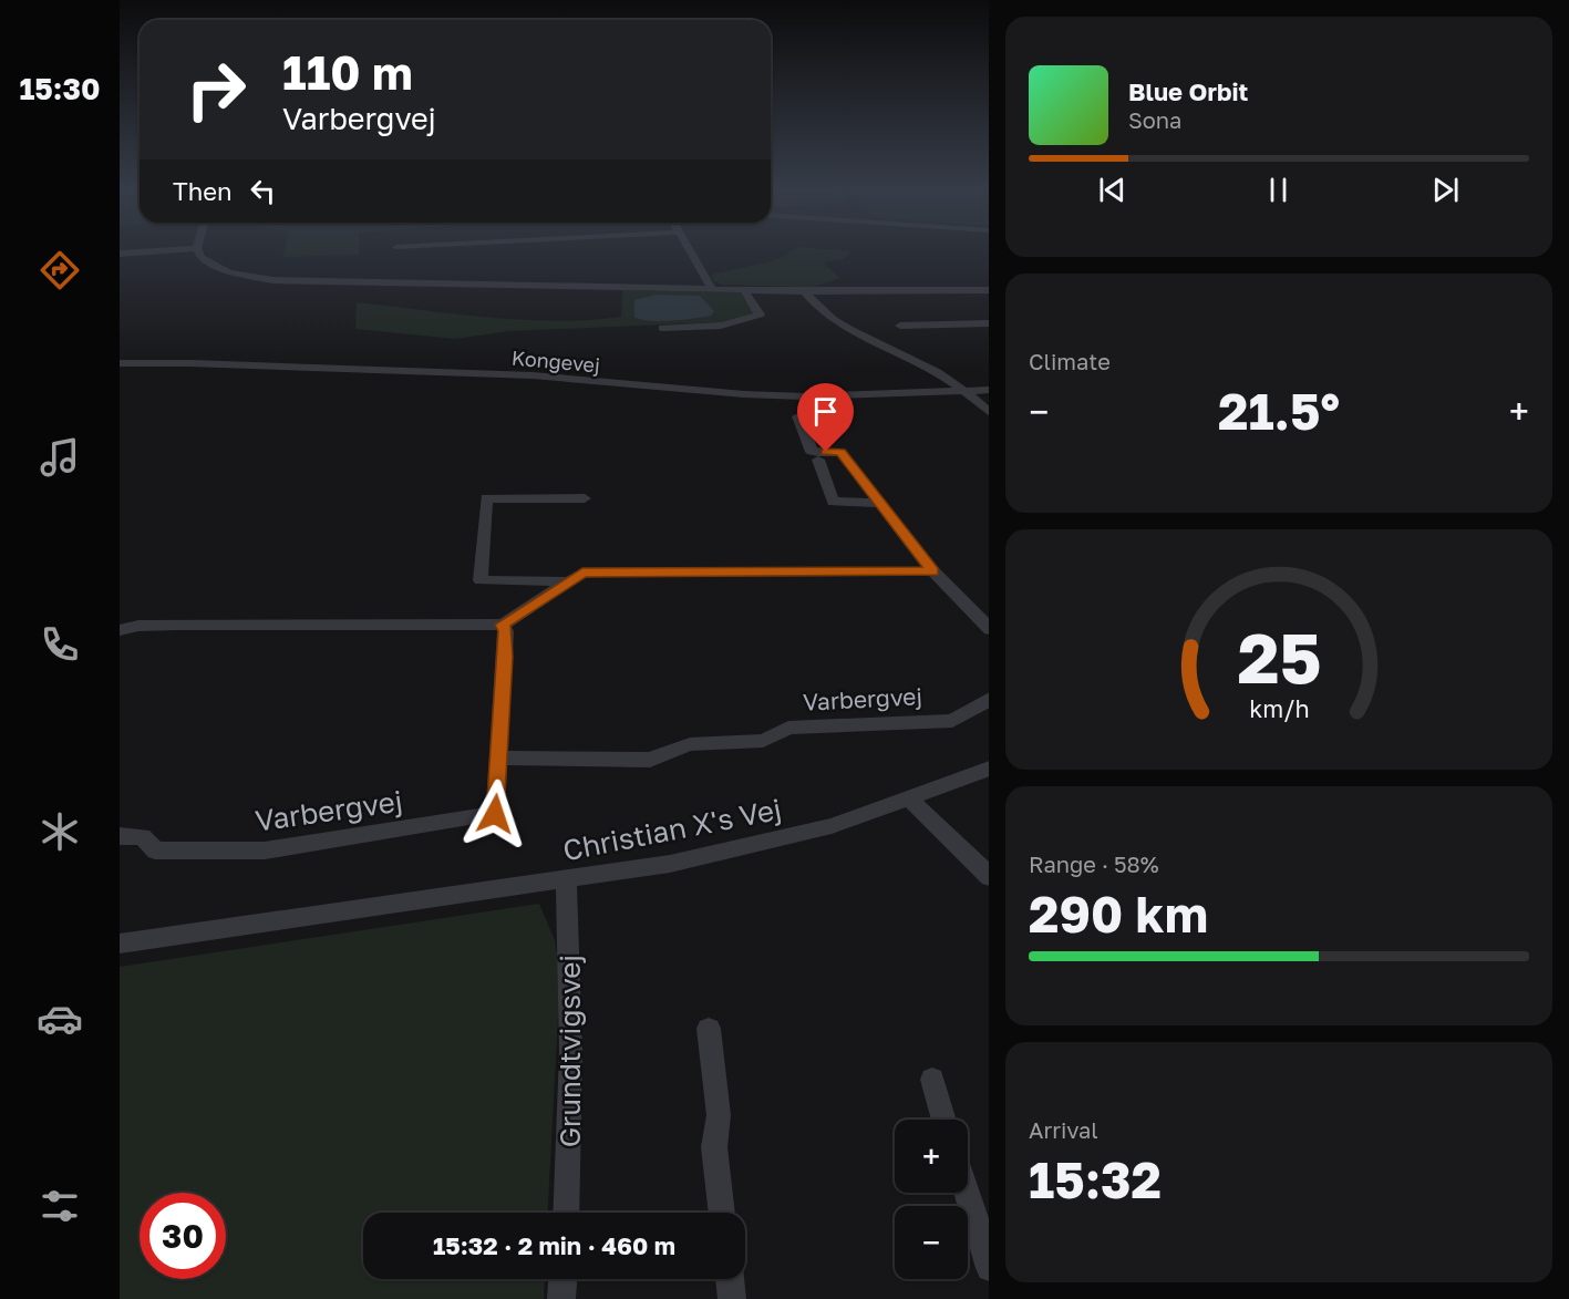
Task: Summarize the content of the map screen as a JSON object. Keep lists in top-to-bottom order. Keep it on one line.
{"streets":{"street":["Kongevej","Varbergvej","Christian X's Vej","Grundtvigsvej"]},"crossings":[["Christian X's Vej","Grundtvigsvej"]],"page":{"tabs":"15:30","turn":["110 m","Varbergvej"],"song":["Blue Orbit","Sona"],"then":"Then","tile":["Climate",["Range · 58%","290 km"],["Arrival","15:32"]],"heat":["−","21.5°","+"],"map_buttons":["+","−"],"limit":"30","trip":"15:32 · 2 min · 460 m","gauge":["25","km/h"]}}
